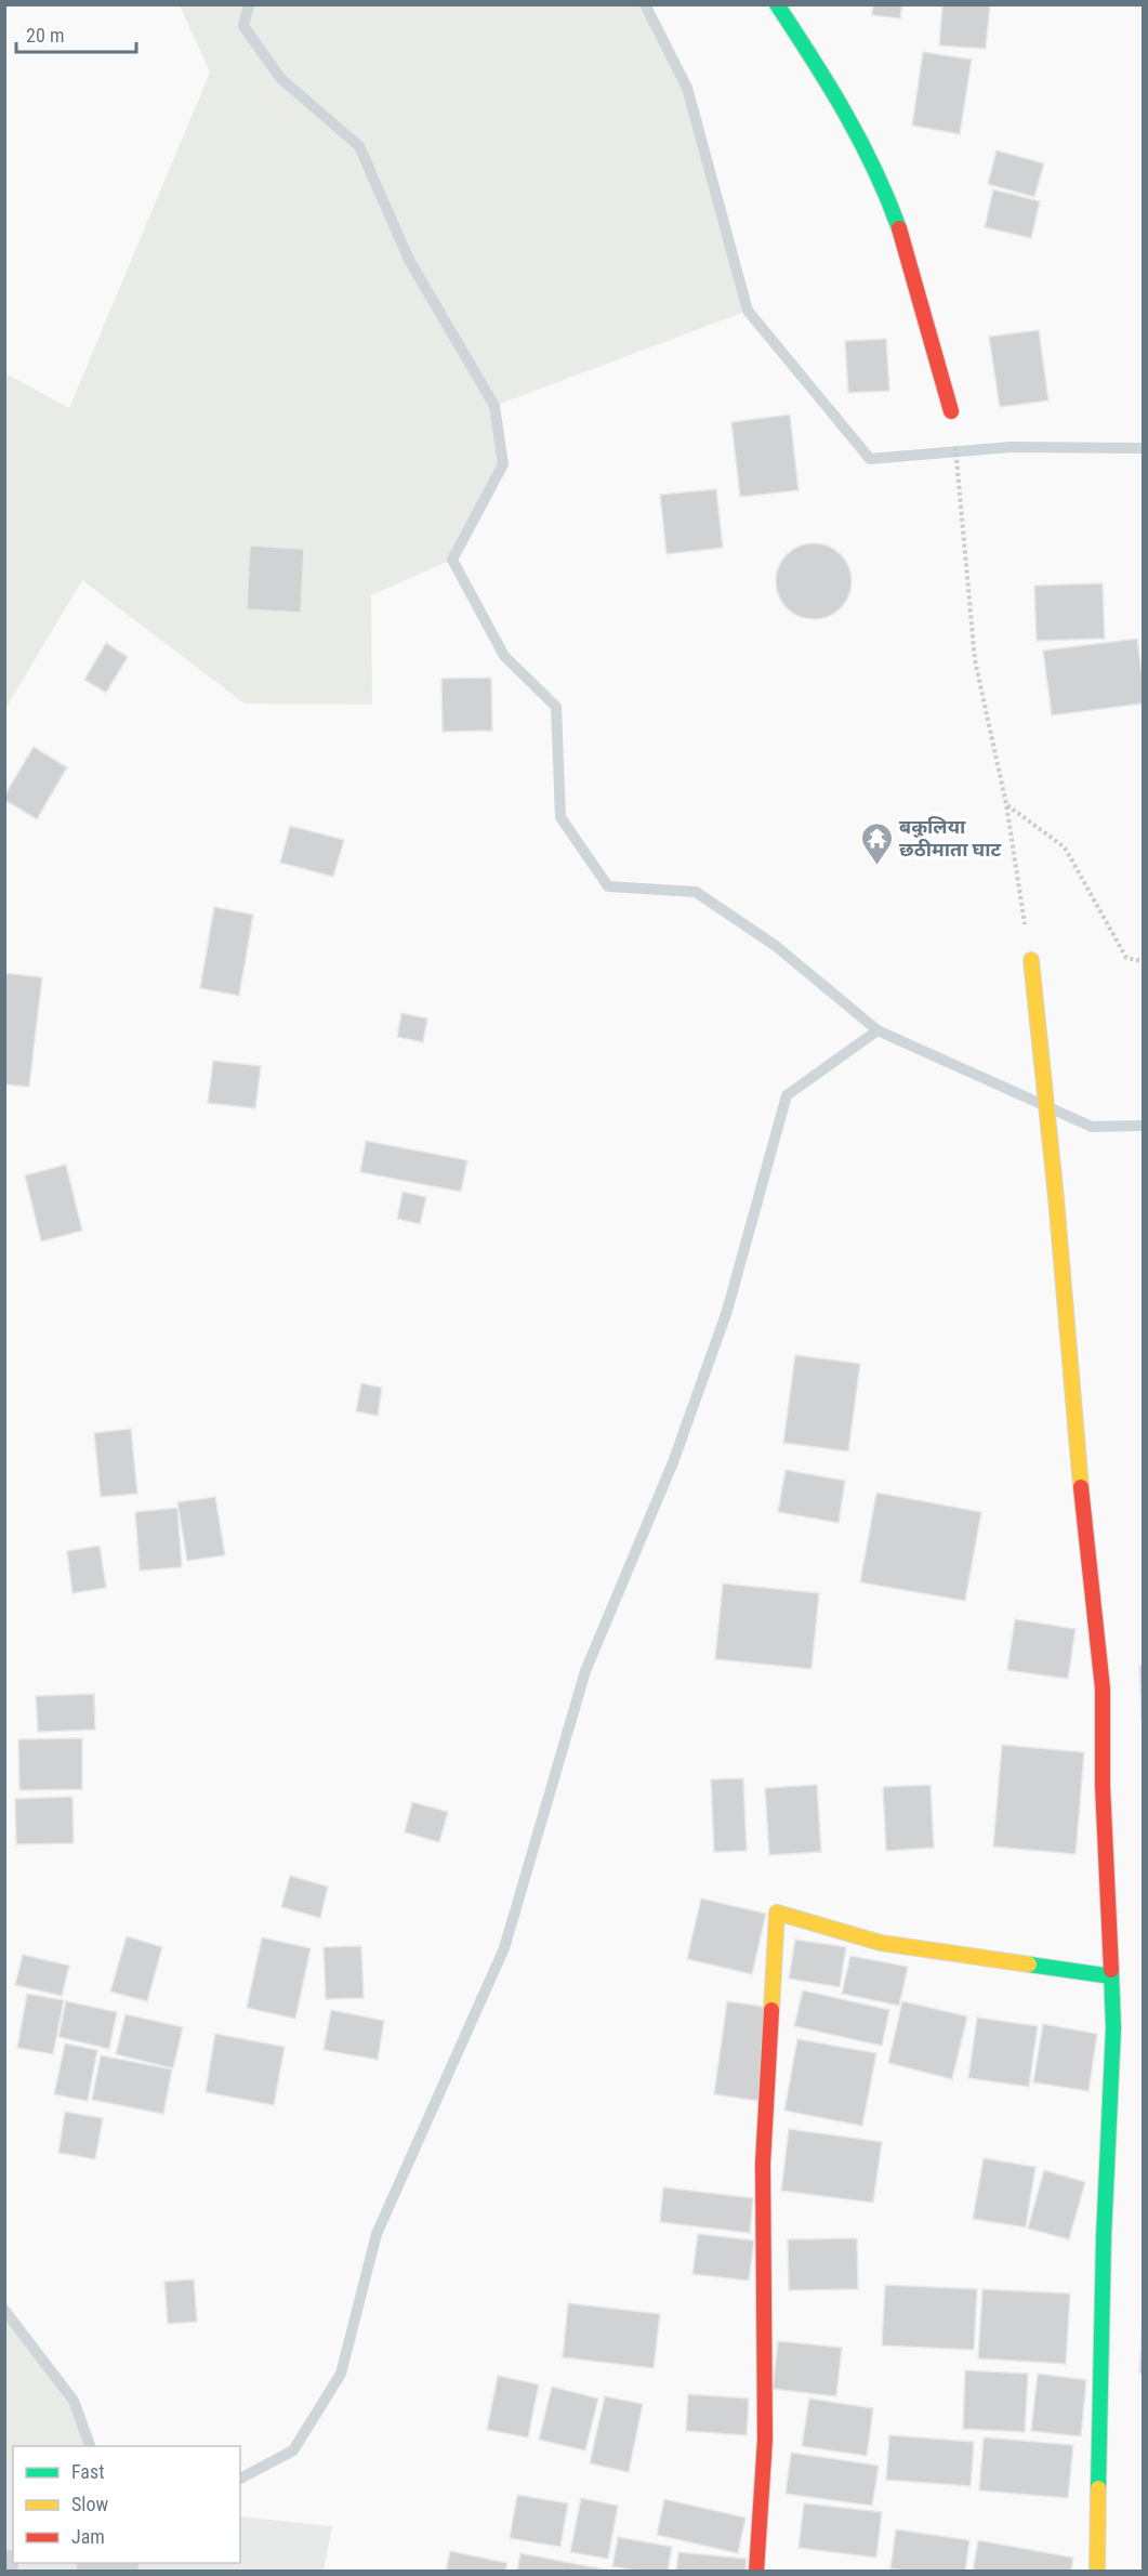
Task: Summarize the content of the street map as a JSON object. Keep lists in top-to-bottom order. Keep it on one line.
{"places":{"temple":["बकुलिया छठीमाता घाट"]},"legend":["Fast","Slow","Jam"],"scale_bar":"20 m"}
